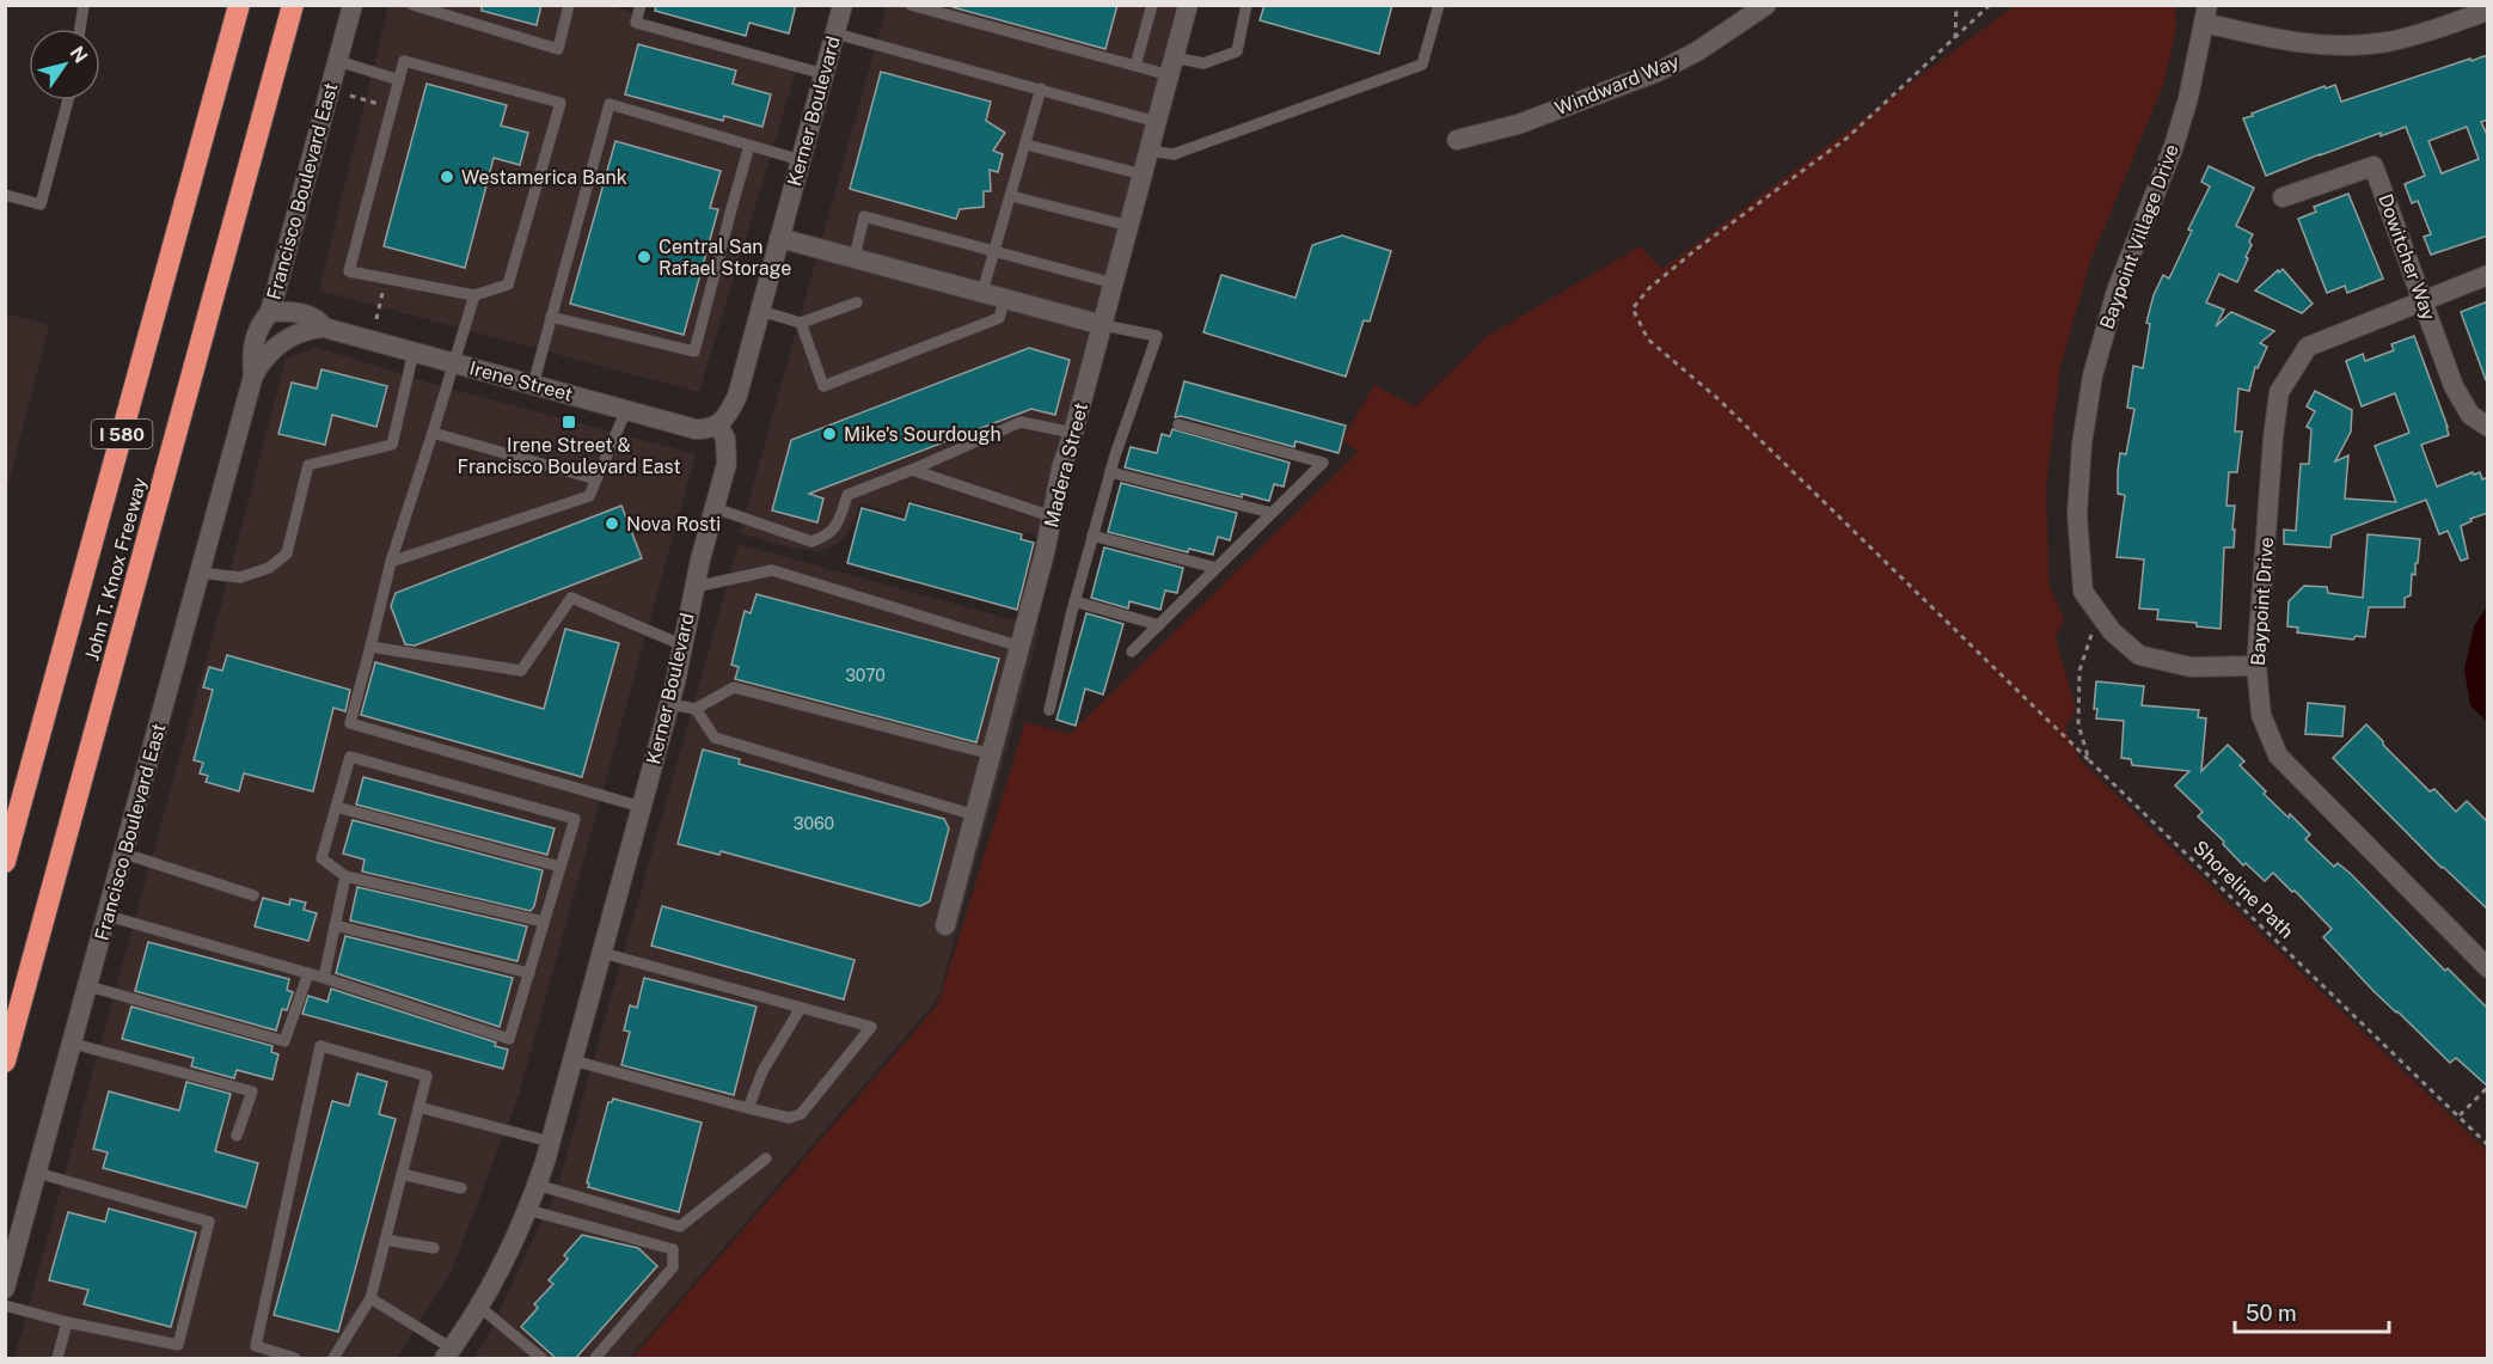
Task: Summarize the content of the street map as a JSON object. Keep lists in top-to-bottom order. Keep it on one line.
{"streets":{"highway":["I 580","John T. Knox Freeway"],"street":["Windward Way","Kerner Boulevard","Francisco Boulevard East","Baypoint Village Drive","Dowitcher Way","Irene Street","Madera Street","Baypoint Drive"],"path":["Shoreline Path"]},"crossings":[["Kerner Boulevard","Irene Street"],["Francisco Boulevard East","Irene Street"],["Baypoint Village Drive","Baypoint Drive"],["Baypoint Village Drive","Shoreline Path"],["Dowitcher Way","Baypoint Drive"]],"places":{"other":["Westamerica Bank","Central San Rafael Storage","Mike's Sourdough","Nova Rosti"],"transit":["Irene Street & Francisco Boulevard East"]},"house_numbers":["3070","3060"],"scale_bar":"50 m","north":"top right"}
